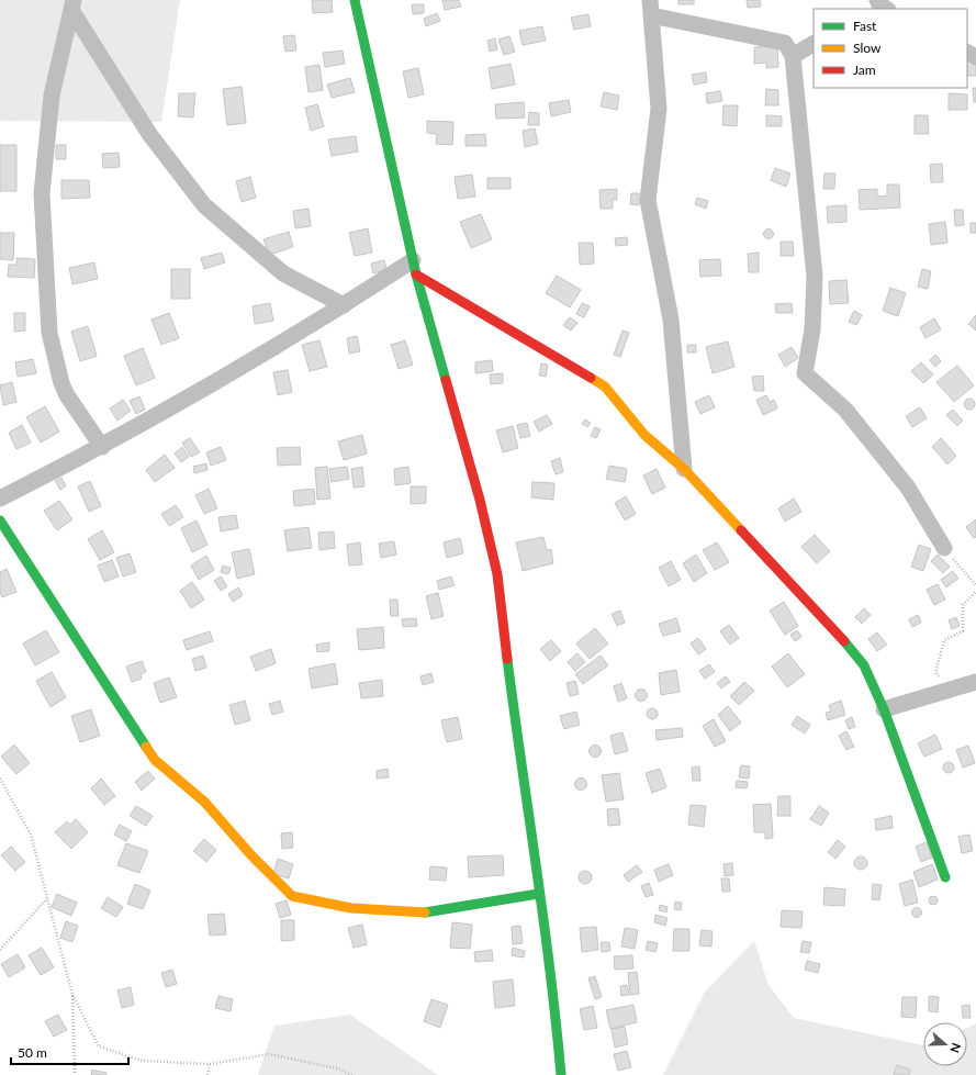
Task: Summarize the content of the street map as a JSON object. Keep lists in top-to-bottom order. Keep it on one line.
{"legend":["Fast","Slow","Jam"],"scale_bar":"50 m","north":"right"}
